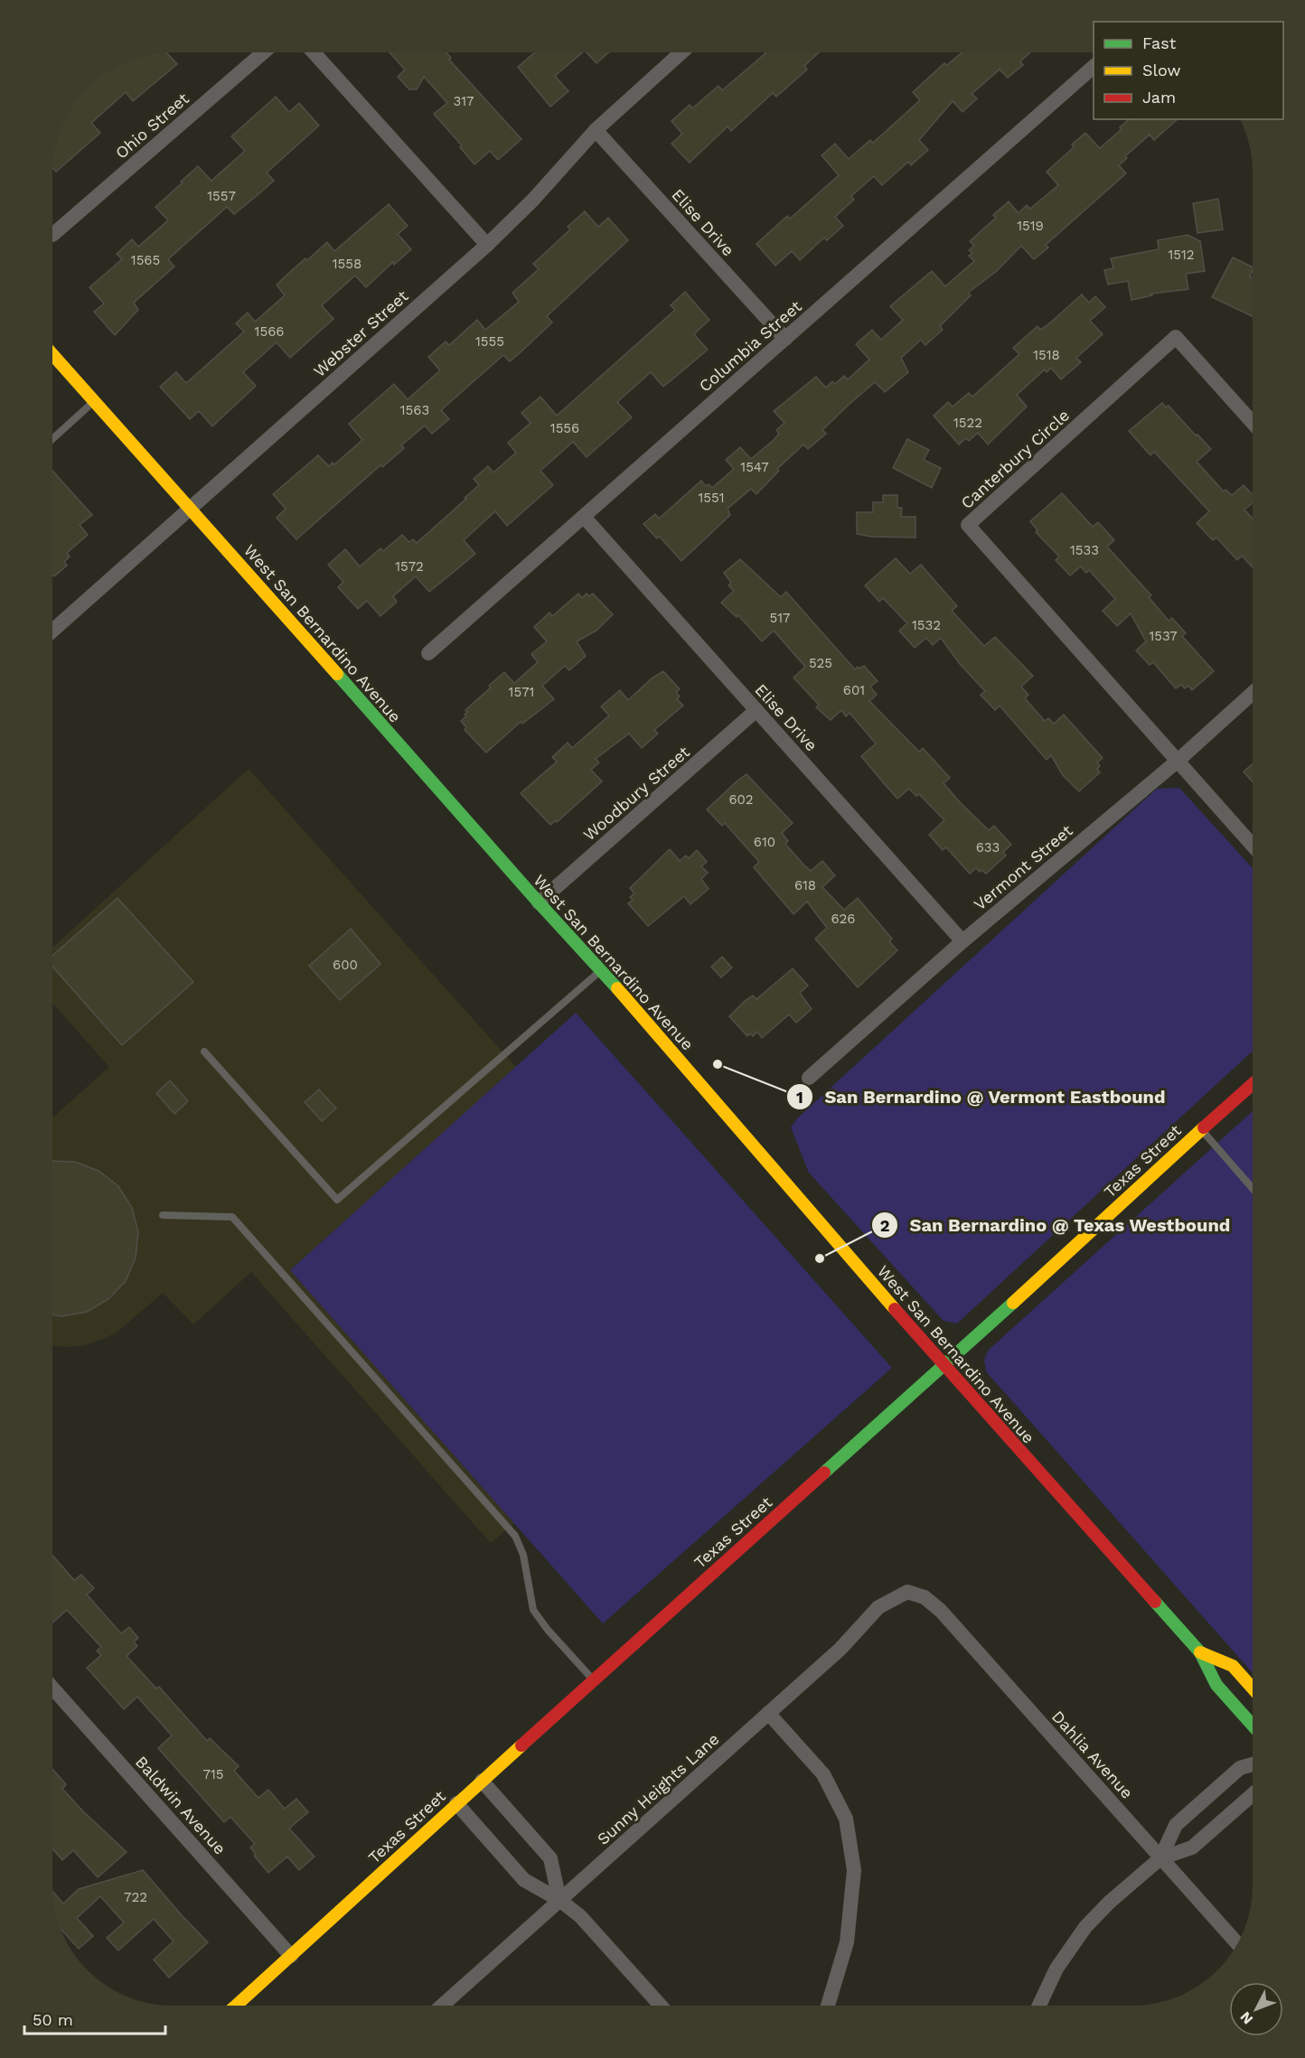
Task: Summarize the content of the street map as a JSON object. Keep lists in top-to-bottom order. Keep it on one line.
{"streets":{"main road":["West San Bernardino Avenue","Texas Street"],"street":["Ohio Street","Elise Drive","Webster Street","Columbia Street","Canterbury Circle","Woodbury Street","Vermont Street","Dahlia Avenue","Sunny Heights Lane","Baldwin Avenue"]},"crossings":[["Elise Drive","Webster Street"],["Elise Drive","Columbia Street"],["Elise Drive","Woodbury Street"],["Elise Drive","Vermont Street"],["Webster Street","West San Bernardino Avenue"],["Canterbury Circle","Vermont Street"],["West San Bernardino Avenue","Woodbury Street"],["West San Bernardino Avenue","Texas Street"],["Texas Street","Baldwin Avenue"],["Dahlia Avenue","Sunny Heights Lane"]],"places":["San Bernardino @ Vermont Eastbound","San Bernardino @ Texas Westbound"],"house_numbers":["317","1557","1519","1512","1565","1558","1566","1555","1518","1563","1522","1556","1547","1551","1533","1572","517","1532","1537","525","601","1571","602","610","633","618","626","600","715","722"],"legend":["Fast","Slow","Jam"],"scale_bar":"50 m","north":"bottom left"}
